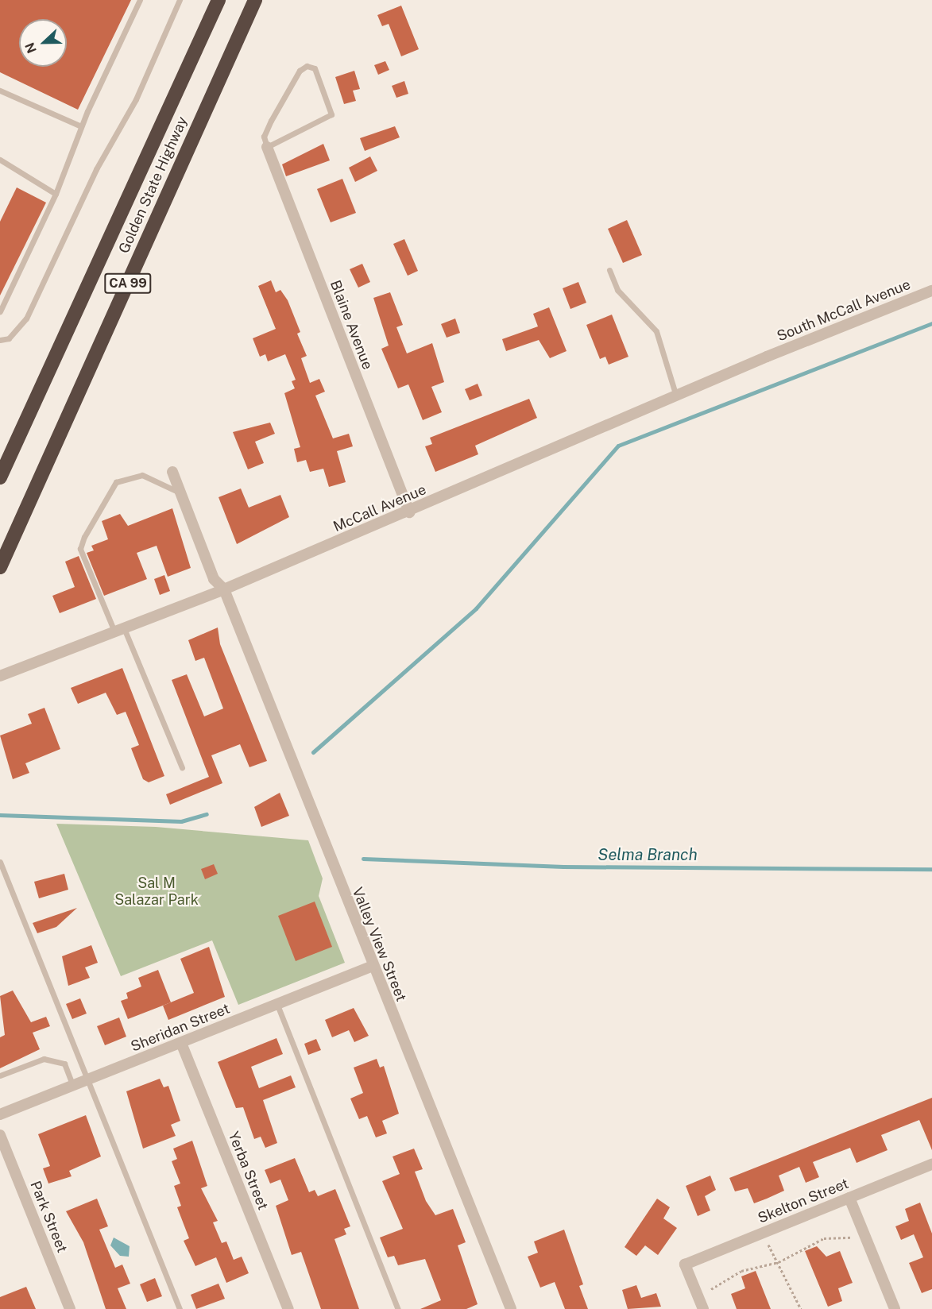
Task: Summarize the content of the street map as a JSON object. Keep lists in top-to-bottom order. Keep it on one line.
{"streets":{"highway":["Golden State Highway","CA 99"],"street":["South McCall Avenue","Blaine Avenue","McCall Avenue","Valley View Street","Sheridan Street","Yerba Street","Skelton Street","Park Street"]},"crossings":[["South McCall Avenue","McCall Avenue"],["Blaine Avenue","McCall Avenue"],["McCall Avenue","Valley View Street"],["Valley View Street","Sheridan Street"],["Sheridan Street","Yerba Street"]],"water":["Selma Branch"],"parks":["Sal M Salazar Park"],"north":"left"}
